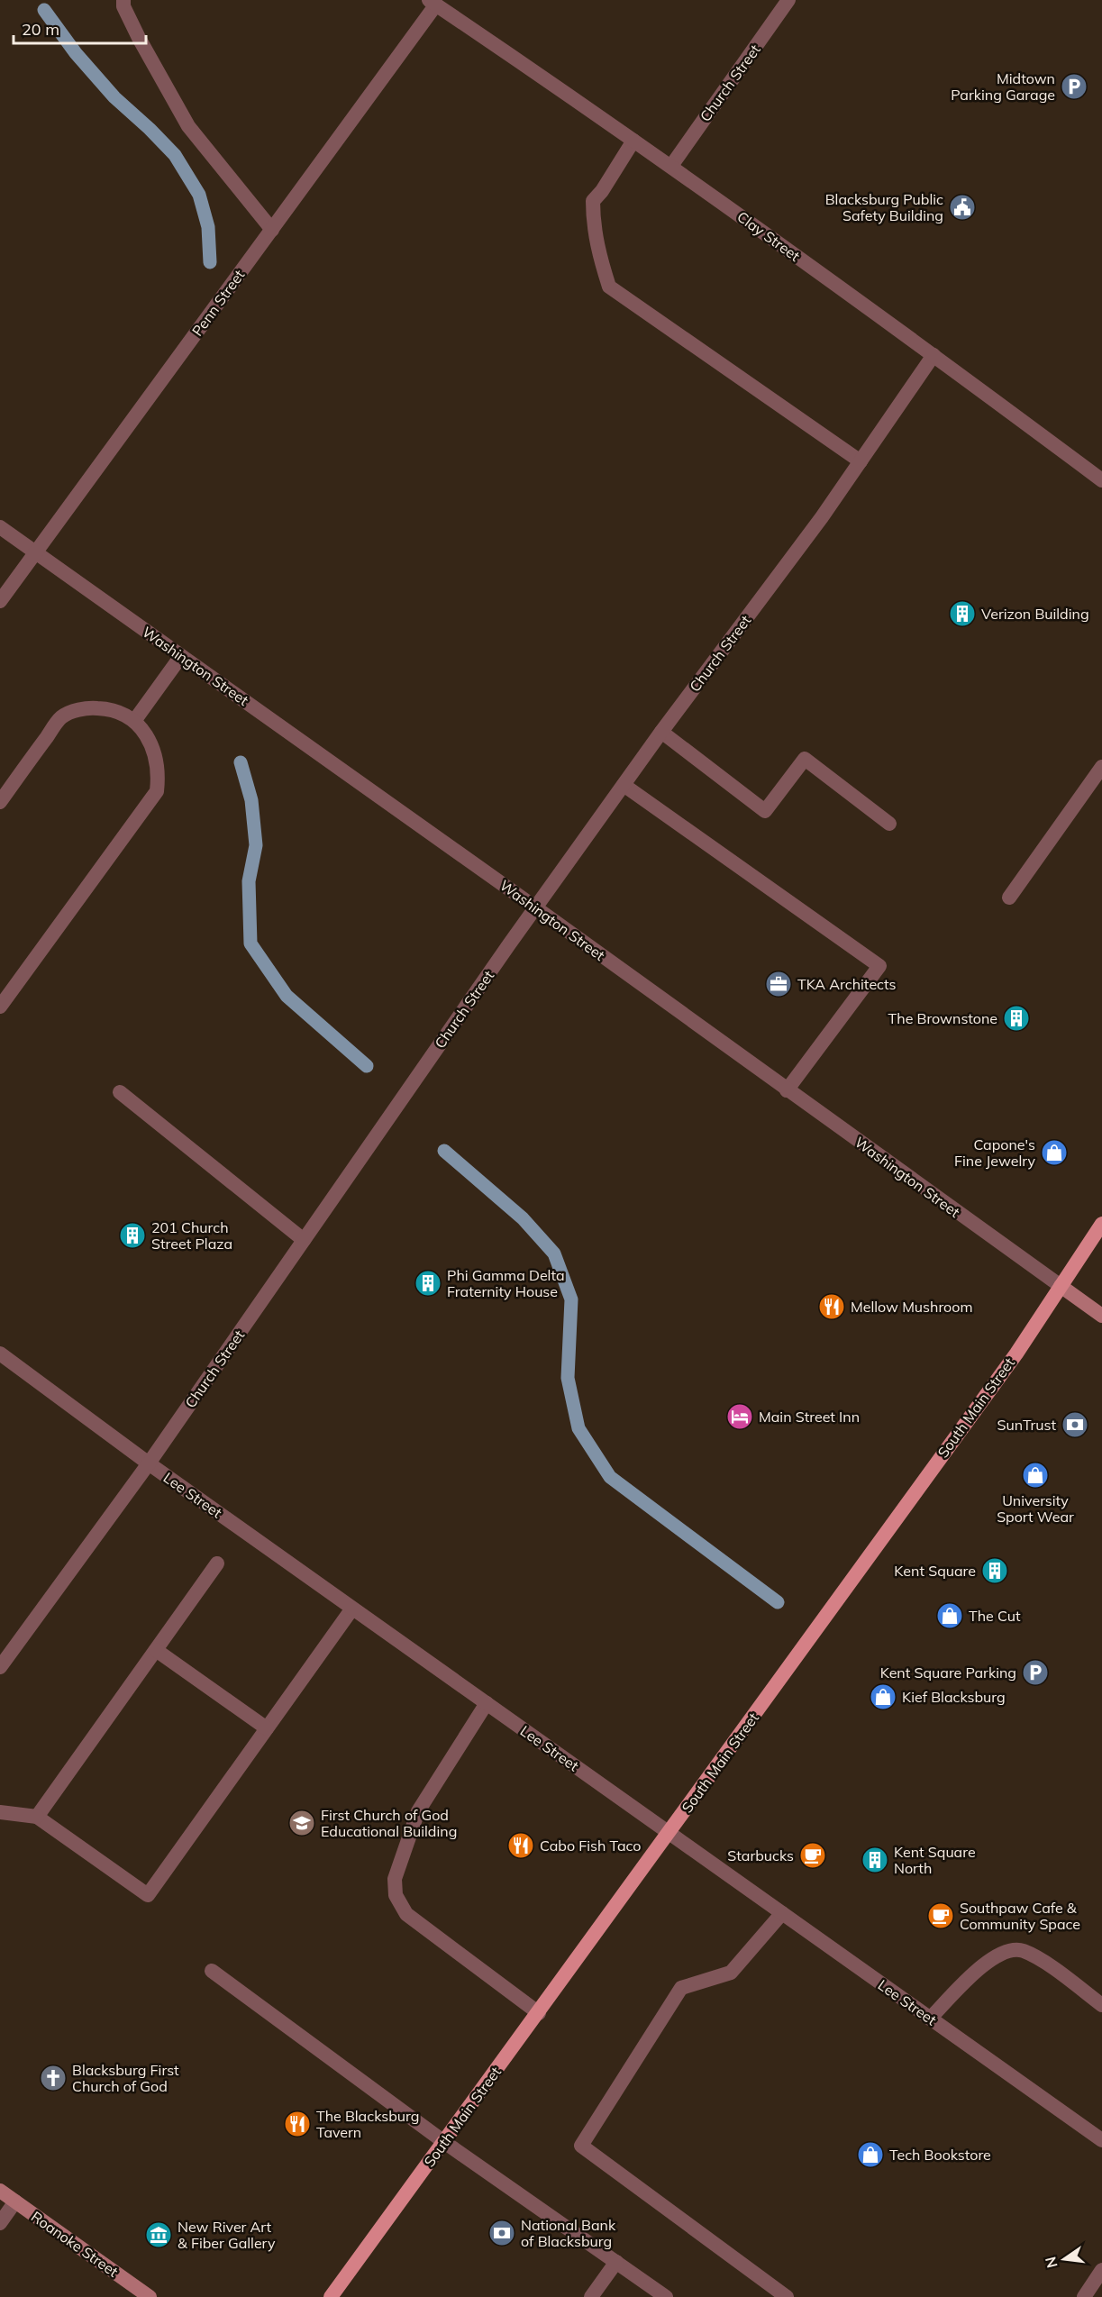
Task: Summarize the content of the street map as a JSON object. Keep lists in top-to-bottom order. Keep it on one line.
{"streets":{"main road":["Washington Street","South Main Street","Roanoke Street"],"street":["Church Street","Clay Street","Penn Street","Lee Street"]},"crossings":[["Church Street","Clay Street"],["Church Street","Washington Street"],["Church Street","Lee Street"],["Clay Street","Penn Street"],["Penn Street","Washington Street"],["Washington Street","South Main Street"],["South Main Street","Lee Street"]],"places":{"parking":["Midtown Parking Garage","Kent Square Parking"],"public building":["Blacksburg Public Safety Building"],"building":["Verizon Building","The Brownstone","201 Church Street Plaza","Phi Gamma Delta Fraternity House","Kent Square","Kent Square North"],"office":["TKA Architects"],"shop":["Capone's Fine Jewelry","University Sport Wear","The Cut","Kief Blacksburg","Tech Bookstore"],"restaurant":["Mellow Mushroom","Cabo Fish Taco","The Blacksburg Tavern"],"hotel":["Main Street Inn"],"bank":["SunTrust","National Bank of Blacksburg"],"school or university":["First Church of God Educational Building"],"cafe":["Starbucks","Southpaw Cafe & Community Space"],"church":["Blacksburg First Church of God"],"museum":["New River Art & Fiber Gallery"]},"scale_bar":"20 m","north":"left"}
